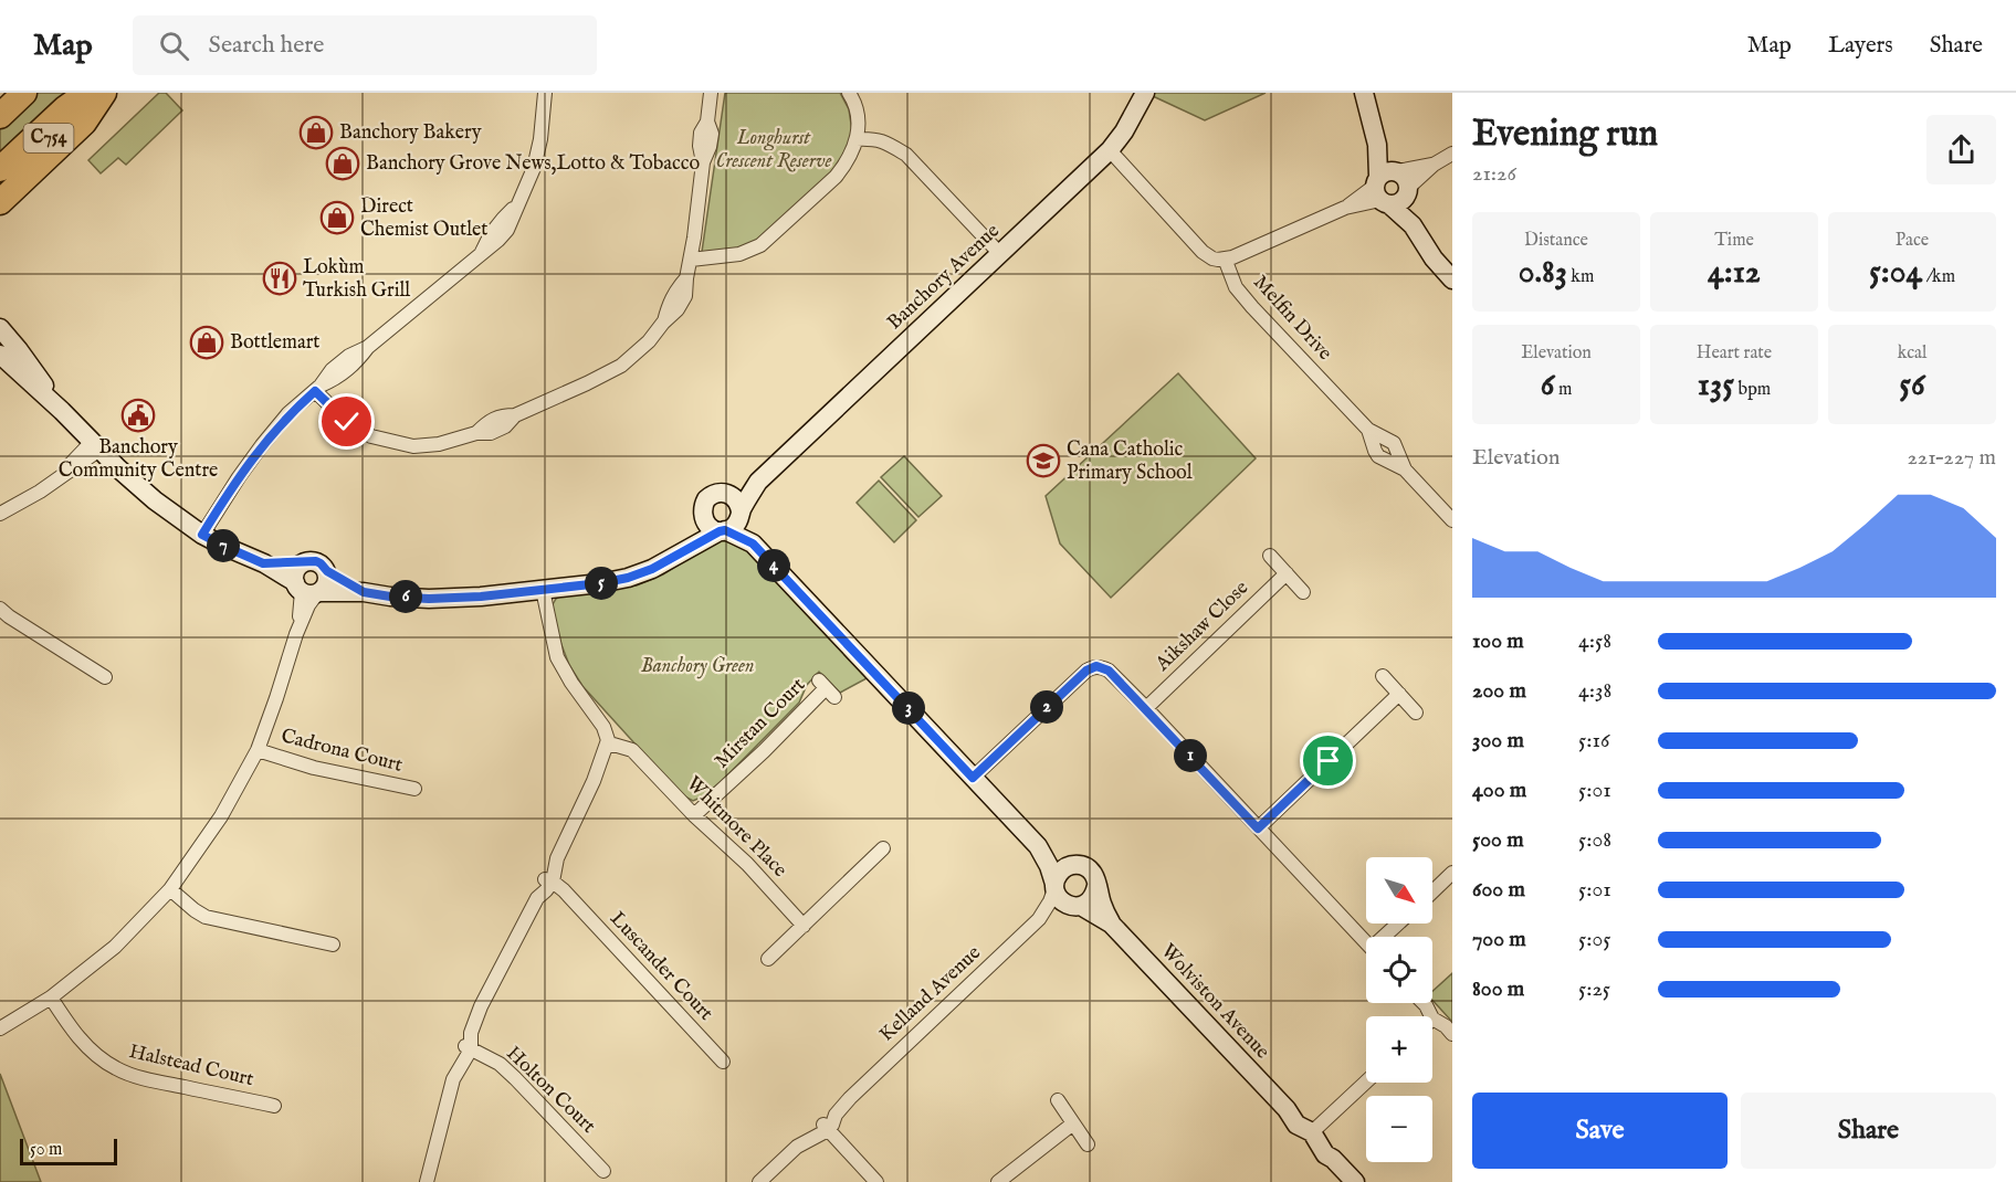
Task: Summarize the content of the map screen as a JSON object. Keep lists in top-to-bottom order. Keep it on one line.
{"streets":{"highway":["C754"],"street":["Banchory Avenue","Melfin Drive","Aikshaw Close","Mirstan Court","Cadrona Court","Whitmore Place","Luscander Court","Kelland Avenue","Wolviston Avenue","Halstead Court","Holton Court"]},"crossings":[["Mirstan Court","Whitmore Place"],["Kelland Avenue","Wolviston Avenue"]],"parks":["Longhurst Crescent Reserve","Banchory Green"],"places":{"shop":["Banchory Bakery","Banchory Grove News,Lotto & Tobacco","Direct Chemist Outlet","Bottlemart"],"restaurant":["Lokùm Turkish Grill"],"public building":["Banchory Community Centre"],"school or university":["Cana Catholic Primary School"]},"scale_bar":"50 m","north":"bottom right","page":{"header":"Map","search":"Search here","nav":["Map","Layers","Share"],"heading":["Evening run","21:26"],"stats":[["Distance","0.83 km"],["Time","4:12"],["Pace","5:04 /km"],["Elevation","6 m"],["Heart rate","135 bpm"],["kcal","56"]],"chart":["Elevation","221–227 m"],"pins":["7","4","5","6","2","3","1"],"list":[{"name":"100 m","note":"4:58"},{"name":"200 m","note":"4:38"},{"name":"300 m","note":"5:16"},{"name":"400 m","note":"5:01"},{"name":"500 m","note":"5:08"},{"name":"600 m","note":"5:01"},{"name":"700 m","note":"5:05"},{"name":"800 m","note":"5:25"}],"map_buttons":["+","−"],"buttons":["Save","Share"],"scale":"50 m"}}
